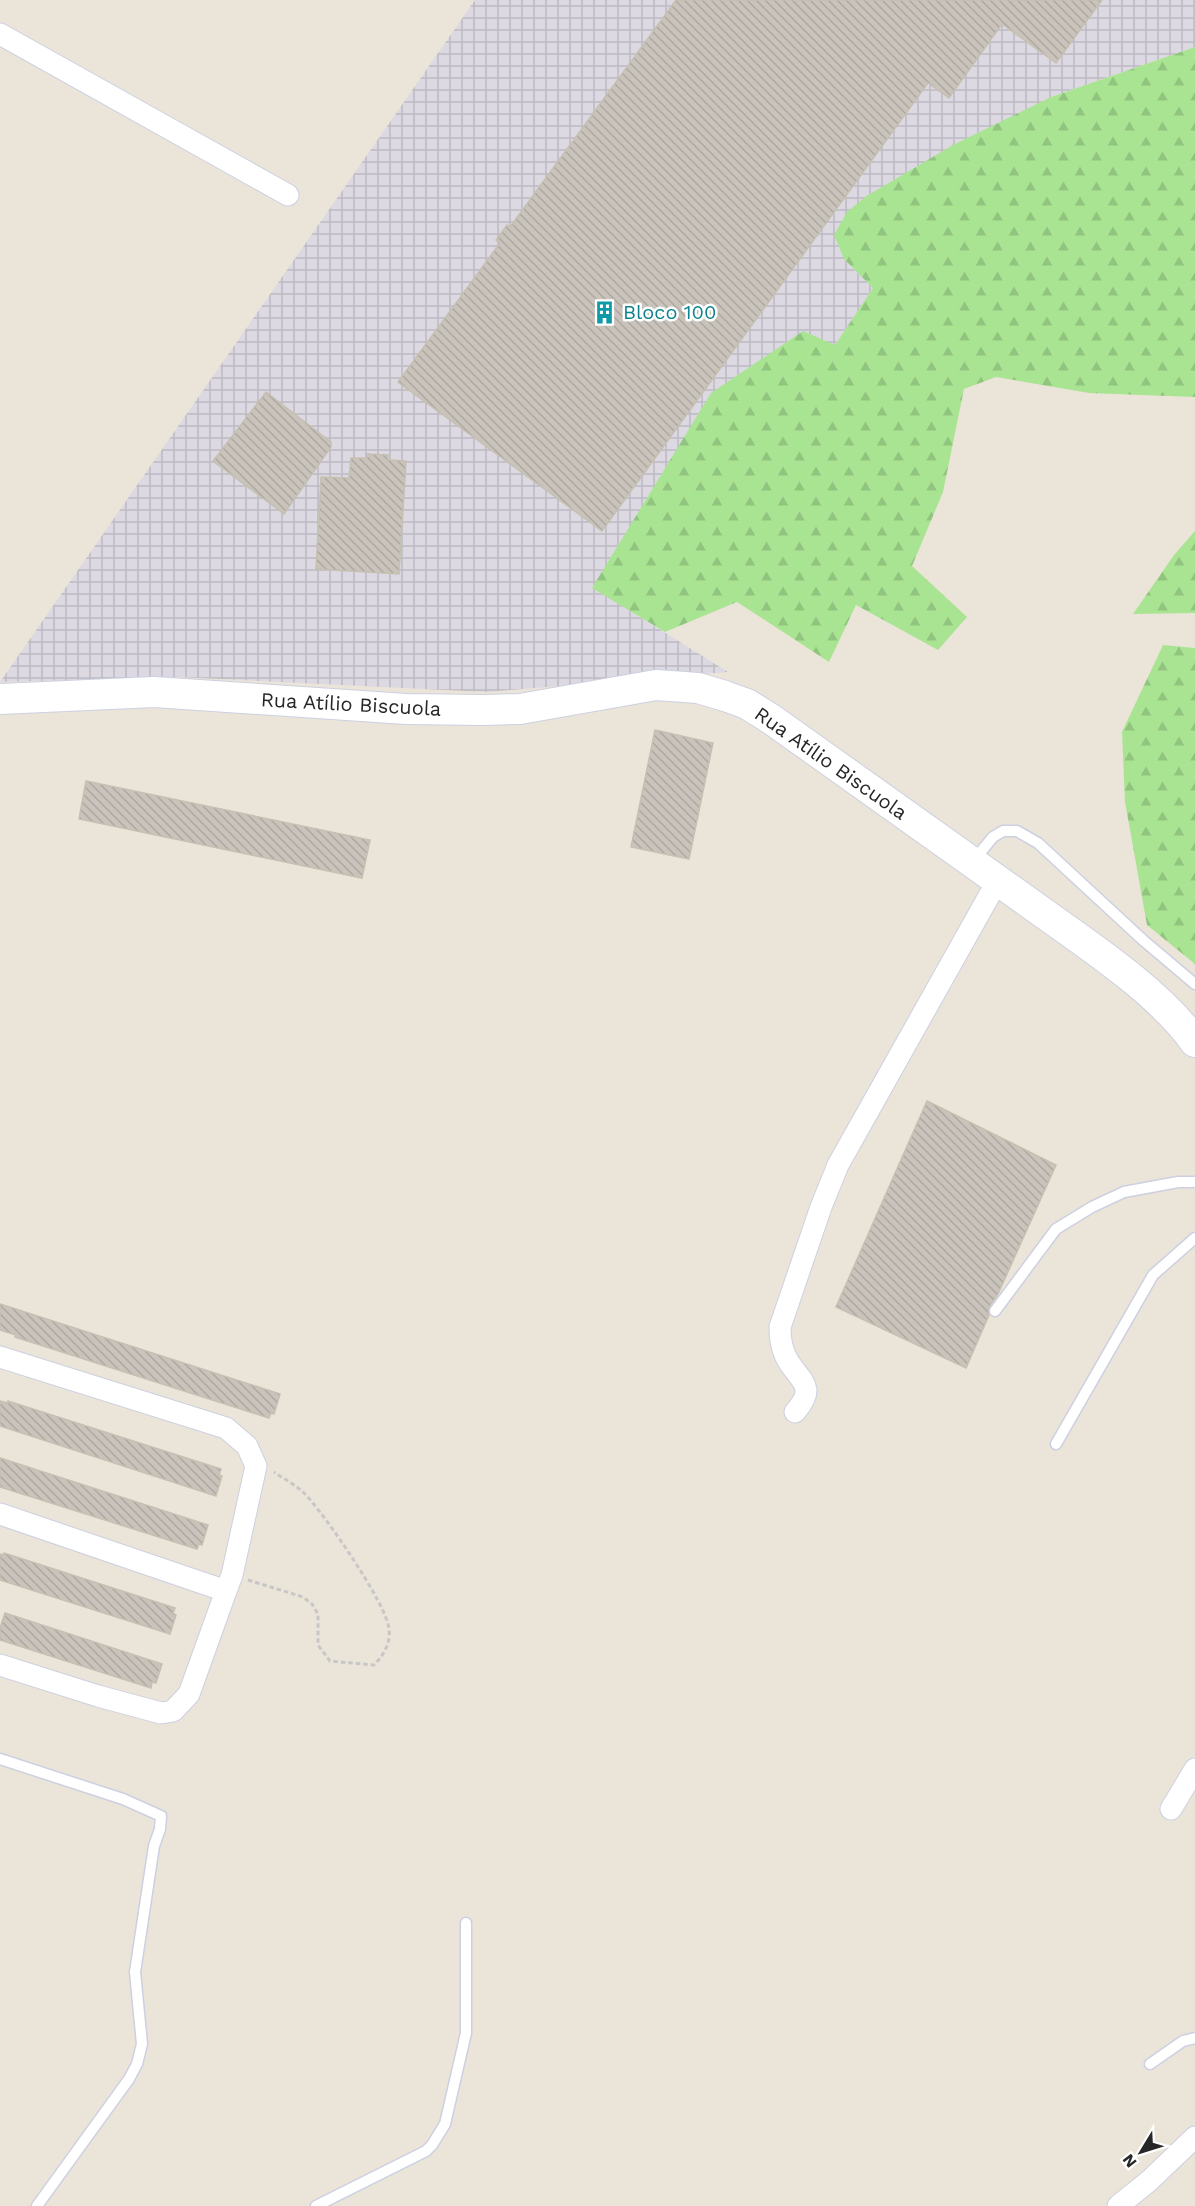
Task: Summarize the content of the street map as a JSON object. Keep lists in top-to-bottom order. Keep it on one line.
{"streets":{"street":["Rua Atílio Biscuola"]},"places":{"building":["Bloco 100"]},"north":"bottom left"}
